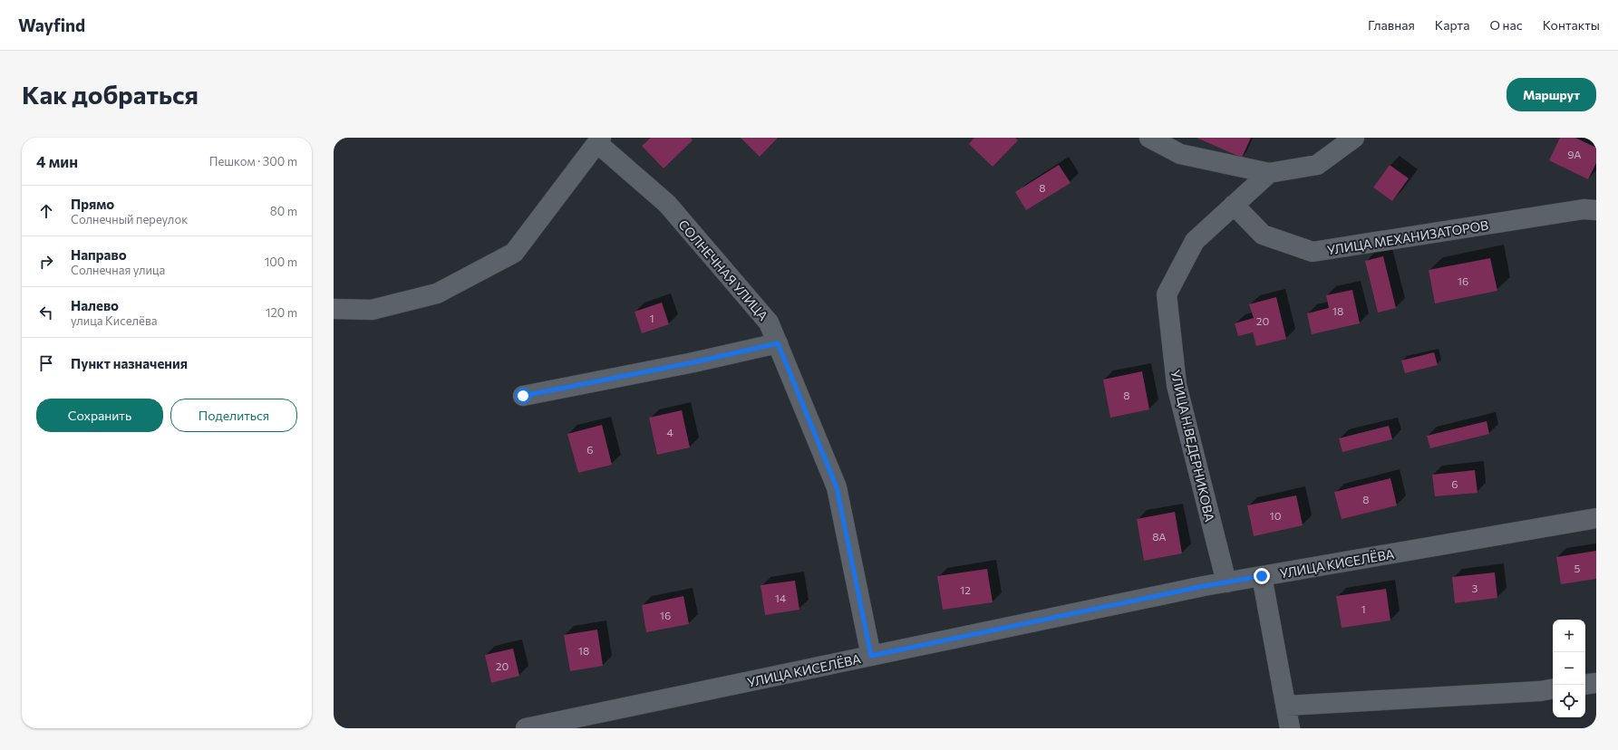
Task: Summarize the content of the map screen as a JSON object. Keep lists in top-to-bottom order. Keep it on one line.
{"streets":{"street":["УЛИЦА МЕХАНИЗАТОРОВ","СОЛНЕЧНАЯ УЛИЦА","УЛИЦА Н.ВЕДЕРНИКОВА","УЛИЦА КИСЕЛЁВА"]},"crossings":[["УЛИЦА МЕХАНИЗАТОРОВ","УЛИЦА Н.ВЕДЕРНИКОВА"],["СОЛНЕЧНАЯ УЛИЦА","УЛИЦА КИСЕЛЁВА"],["УЛИЦА Н.ВЕДЕРНИКОВА","УЛИЦА КИСЕЛЁВА"]],"house_numbers":["9А","8","16","18","1","20","8","4","6","6","8","10","8А","5","3","12","14","1","16","18","20"],"page":{"header":"Wayfind","nav":["Главная","Карта","О нас","Контакты"],"buttons":["Маршрут",["Сохранить","Поделиться"]],"title":"Как добраться","heading":["4 мин","Пешком · 300 m"],"list":[["Прямо","Солнечный переулок","80 m"],["Направо","Солнечная улица","100 m"],["Налево","улица Киселёва","120 m"],"Пункт назначения"],"map_buttons":["+","−"]}}
